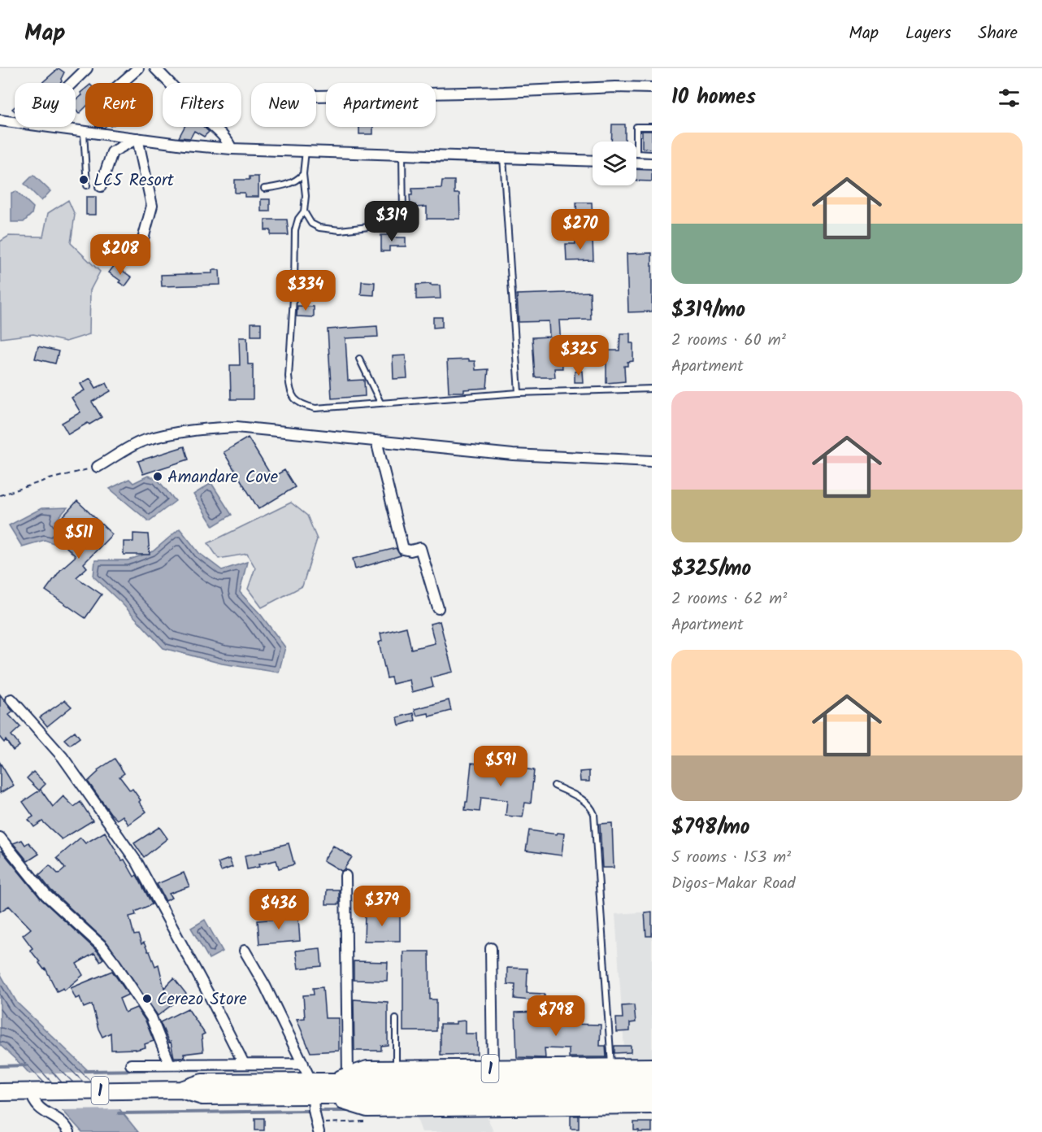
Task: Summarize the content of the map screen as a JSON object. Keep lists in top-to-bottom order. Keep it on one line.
{"streets":{"main road":["1"]},"places":["LC5 Resort","Amandare Cove","Cerezo Store"],"page":{"header":"Map","nav":["Map","Layers","Share"],"heading":"10 homes","chip":["Buy","Rent","Filters","New","Apartment"],"list":[{"name":"$319/mo","note":"2 rooms · 60 m² · Apartment"},{"name":"$325/mo","note":"2 rooms · 62 m² · Apartment"},{"name":"$798/mo","note":"5 rooms · 153 m² · Digos-Makar Road"}],"price":["$319","$270","$208","$334","$325","$511","$591","$379","$436","$798"]}}
